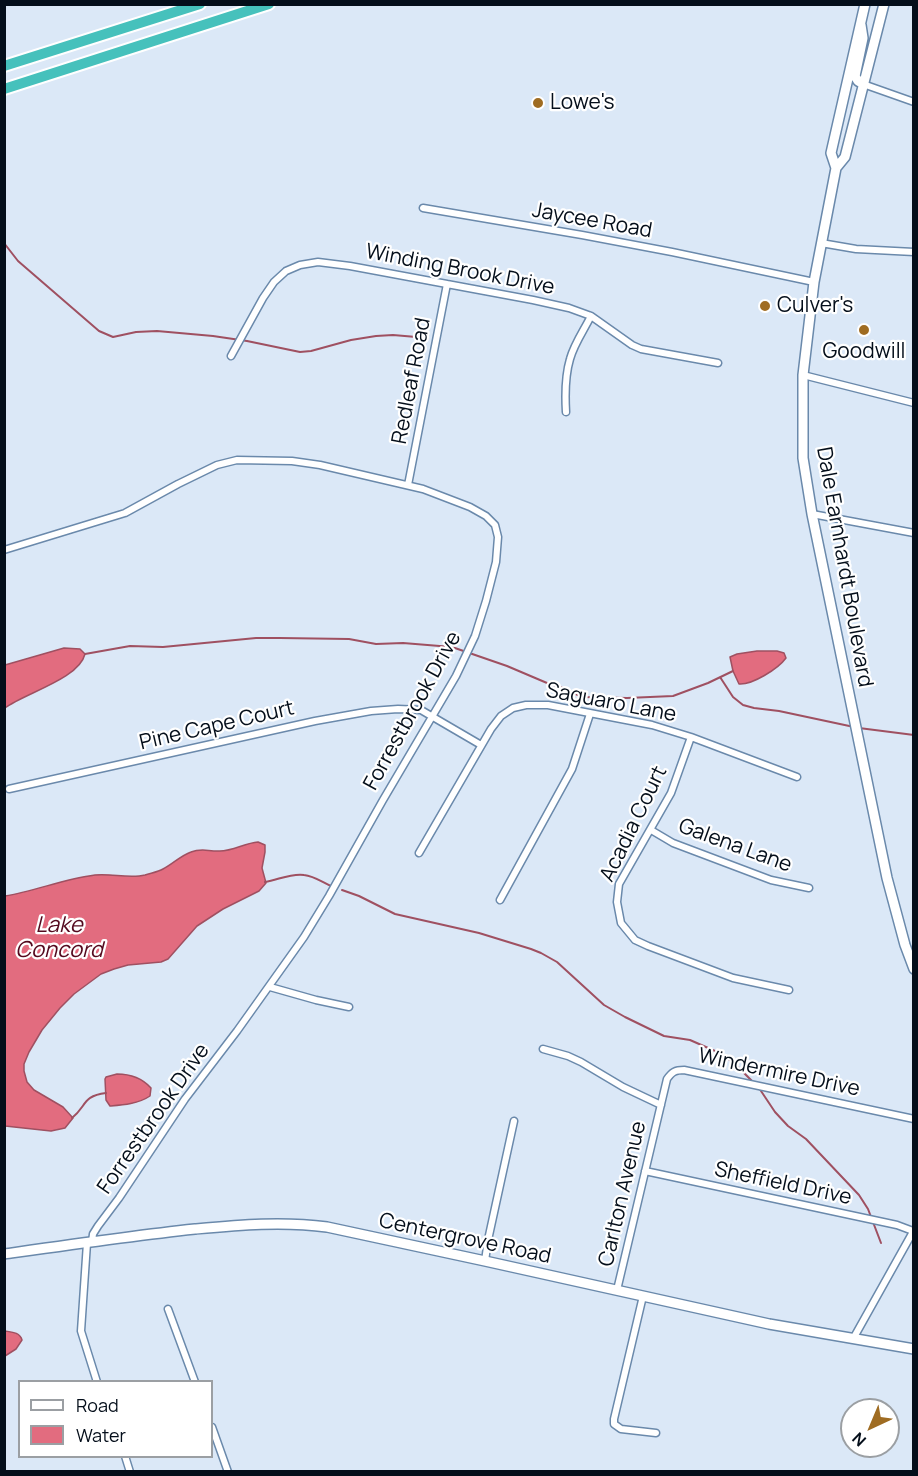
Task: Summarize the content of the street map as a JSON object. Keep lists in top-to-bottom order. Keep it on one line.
{"streets":{"main road":["Dale Earnhardt Boulevard","Centergrove Road"],"street":["Jaycee Road","Winding Brook Drive","Redleaf Road","Saguaro Lane","Forrestbrook Drive","Pine Cape Court","Acadia Court","Galena Lane","Windermire Drive","Sheffield Drive","Carlton Avenue"]},"crossings":[["Jaycee Road","Dale Earnhardt Boulevard"],["Winding Brook Drive","Redleaf Road"],["Redleaf Road","Forrestbrook Drive"],["Saguaro Lane","Pine Cape Court"],["Saguaro Lane","Acadia Court"],["Forrestbrook Drive","Pine Cape Court"],["Forrestbrook Drive","Centergrove Road"],["Acadia Court","Galena Lane"],["Windermire Drive","Carlton Avenue"],["Sheffield Drive","Carlton Avenue"],["Carlton Avenue","Centergrove Road"]],"water":["Lake Concord"],"places":["Lowe's","Culver's","Goodwill"],"legend":["Road","Water"],"north":"bottom left"}
